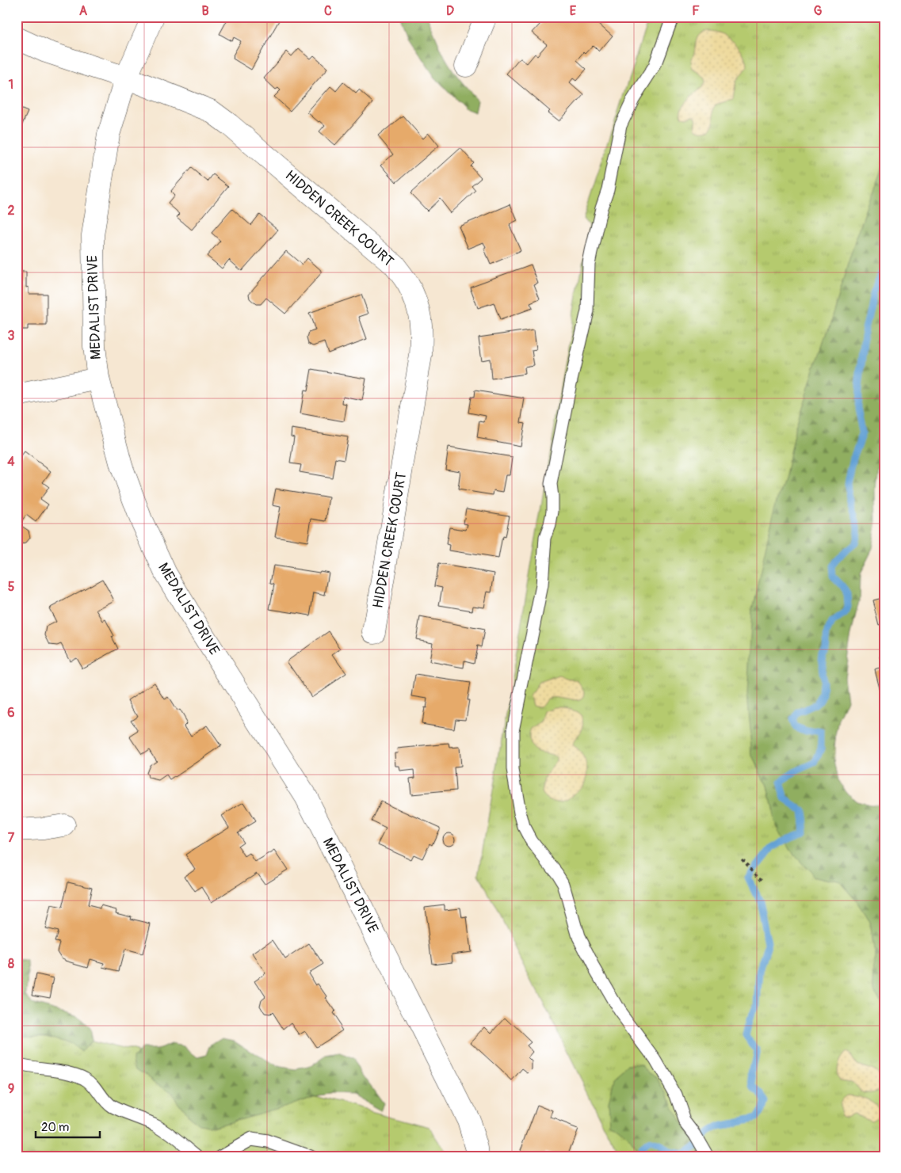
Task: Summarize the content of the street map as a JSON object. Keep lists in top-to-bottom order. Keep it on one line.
{"streets":{"street":["HIDDEN CREEK COURT","MEDALIST DRIVE"]},"crossings":[["HIDDEN CREEK COURT","MEDALIST DRIVE"]],"scale_bar":"20 m","grid":{"columns":["A","B","C","D","E","F","G"],"rows":["1","2","3","4","5","6","7","8","9"]}}
